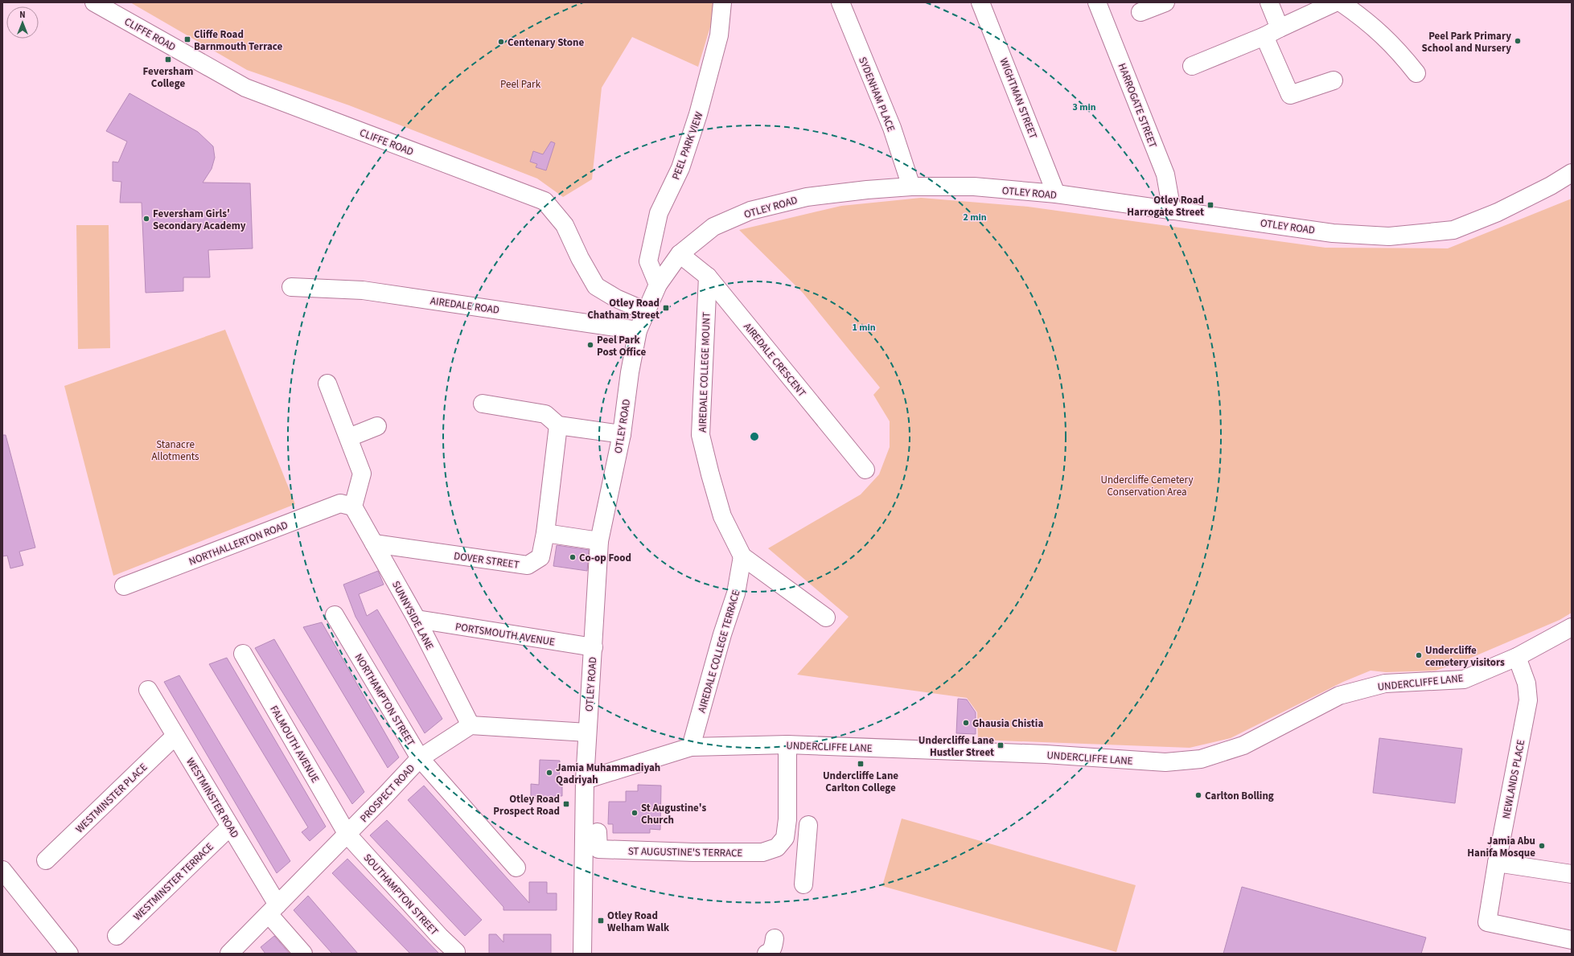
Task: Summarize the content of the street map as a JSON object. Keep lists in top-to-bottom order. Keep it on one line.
{"streets":{"street":["CLIFFE ROAD","SYDENHAM PLACE","WIGHTMAN STREET","HARROGATE STREET","PEEL PARK VIEW","OTLEY ROAD","AIREDALE ROAD","AIREDALE CRESCENT","AIREDALE COLLEGE MOUNT","NORTHALLERTON ROAD","DOVER STREET","SUNNYSIDE LANE","PORTSMOUTH AVENUE","AIREDALE COLLEGE TERRACE","UNDERCLIFFE LANE","NORTHAMPTON STREET","FALMOUTH AVENUE","NEWLANDS PLACE","PROSPECT ROAD","WESTMINSTER PLACE","WESTMINSTER ROAD","ST AUGUSTINE'S TERRACE","WESTMINSTER TERRACE","SOUTHAMPTON STREET"]},"crossings":[["CLIFFE ROAD","OTLEY ROAD"],["SYDENHAM PLACE","OTLEY ROAD"],["WIGHTMAN STREET","OTLEY ROAD"],["HARROGATE STREET","OTLEY ROAD"],["PEEL PARK VIEW","OTLEY ROAD"],["OTLEY ROAD","AIREDALE ROAD"],["OTLEY ROAD","AIREDALE CRESCENT"],["OTLEY ROAD","PORTSMOUTH AVENUE"],["OTLEY ROAD","UNDERCLIFFE LANE"],["AIREDALE CRESCENT","AIREDALE COLLEGE MOUNT"],["AIREDALE COLLEGE MOUNT","AIREDALE COLLEGE TERRACE"],["NORTHALLERTON ROAD","SUNNYSIDE LANE"],["DOVER STREET","SUNNYSIDE LANE"],["SUNNYSIDE LANE","PORTSMOUTH AVENUE"],["SUNNYSIDE LANE","PROSPECT ROAD"],["AIREDALE COLLEGE TERRACE","UNDERCLIFFE LANE"],["UNDERCLIFFE LANE","NEWLANDS PLACE"],["NORTHAMPTON STREET","PROSPECT ROAD"],["FALMOUTH AVENUE","PROSPECT ROAD"],["FALMOUTH AVENUE","SOUTHAMPTON STREET"],["PROSPECT ROAD","WESTMINSTER ROAD"],["PROSPECT ROAD","SOUTHAMPTON STREET"],["WESTMINSTER PLACE","WESTMINSTER ROAD"],["WESTMINSTER ROAD","WESTMINSTER TERRACE"]],"parks":["Peel Park","Stanacre Allotments","Undercliffe Cemetery Conservation Area"],"places":{"transit":["Cliffe Road Barnmouth Terrace","Feversham College","Otley Road Harrogate Street","Otley Road Chatham Street","Undercliffe Lane Hustler Street","Undercliffe Lane Carlton College","Otley Road Prospect Road","Otley Road Welham Walk"],"other":["Peel Park Primary School and Nursery","Centenary Stone","Feversham Girls' Secondary Academy","Peel Park Post Office","Co-op Food","Undercliffe cemetery visitors","Ghausia Chistia","Jamia Muhammadiyah Qadriyah","Carlton Bolling","St Augustine's Church","Jamia Abu Hanifa Mosque"]},"north":"top","rings":["3 min","2 min","1 min"]}
